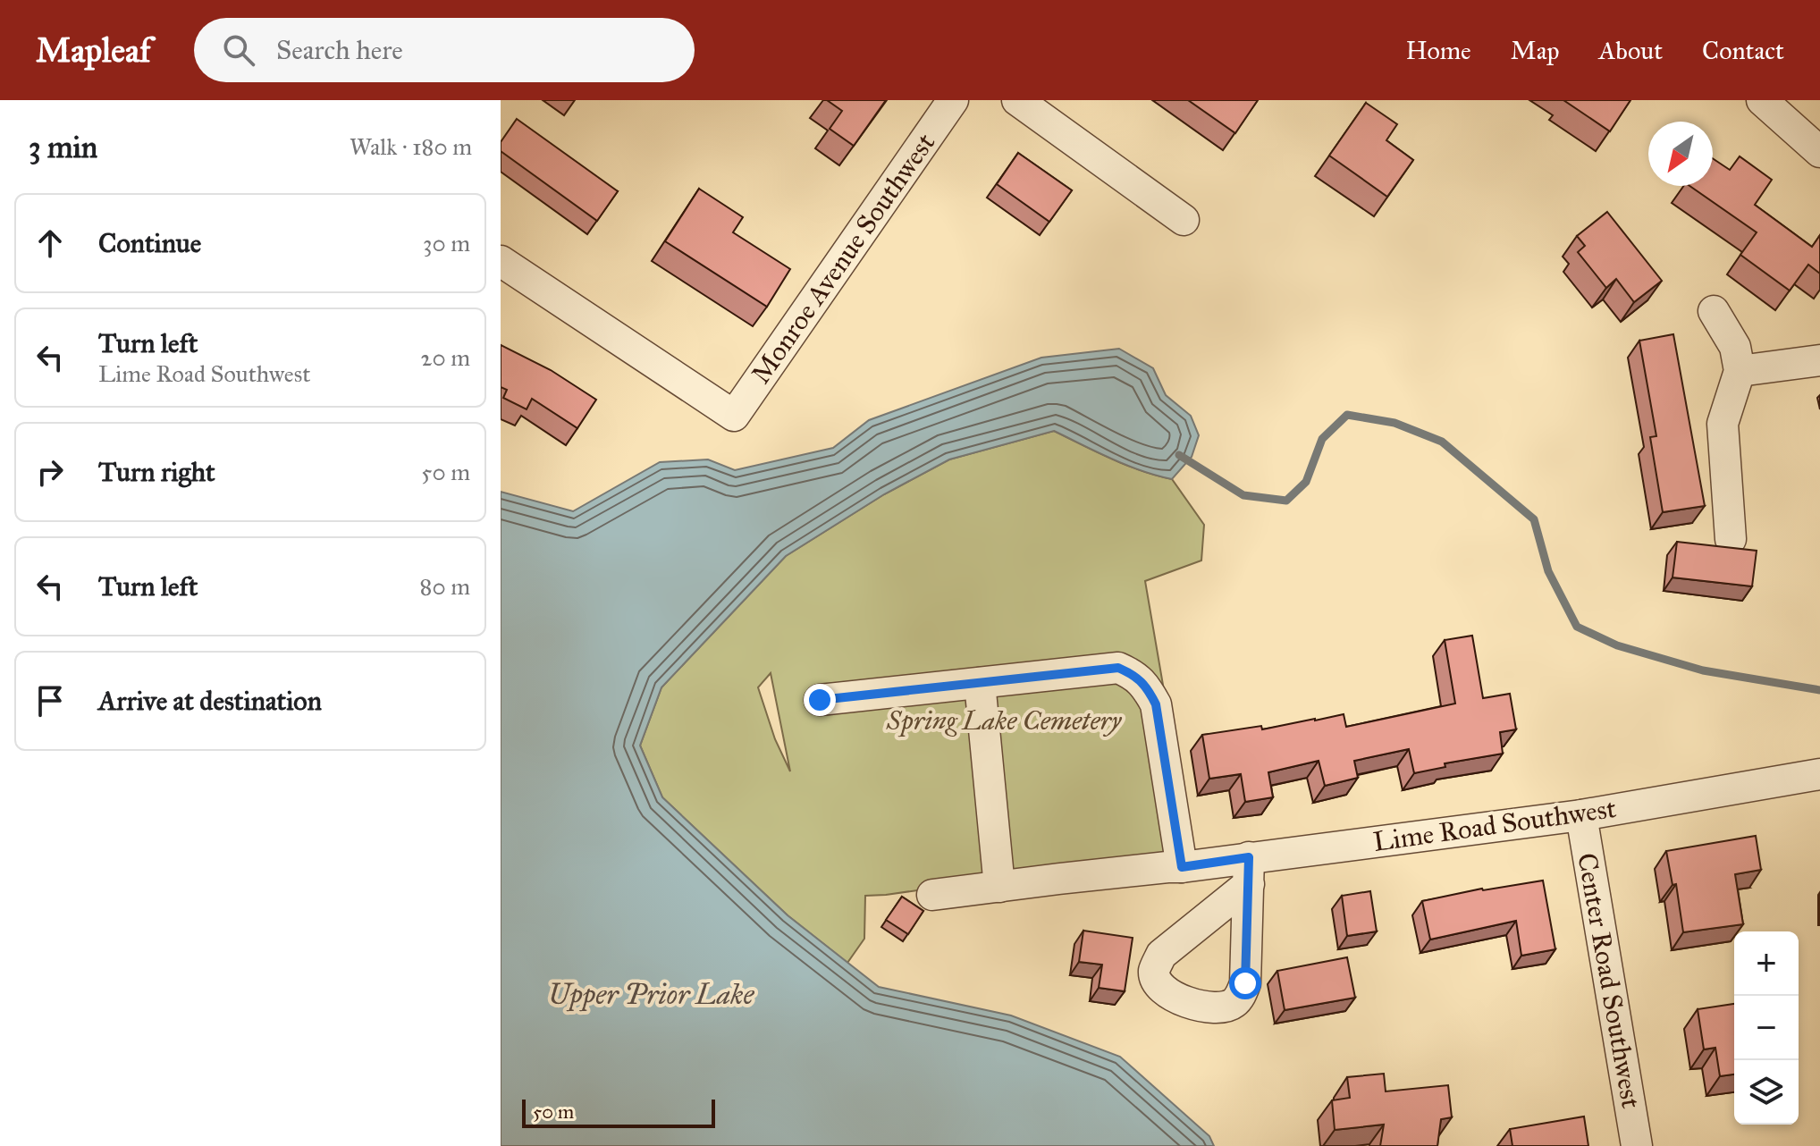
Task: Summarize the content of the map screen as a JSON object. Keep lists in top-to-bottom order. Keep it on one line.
{"streets":{"street":["Monroe Avenue Southwest","Lime Road Southwest","Center Road Southwest"]},"crossings":[["Lime Road Southwest","Center Road Southwest"]],"water":["Upper Prior Lake"],"parks":["Spring Lake Cemetery"],"scale_bar":"50 m","north":"bottom left","page":{"header":"Mapleaf","search":"Search here","nav":["Home","Map","About","Contact"],"heading":["3 min","Walk · 180 m"],"list":[["Continue","30 m"],["Turn left","Lime Road Southwest","20 m"],["Turn right","50 m"],["Turn left","80 m"],"Arrive at destination"],"map_buttons":["+","−"],"scale":"50 m"}}
